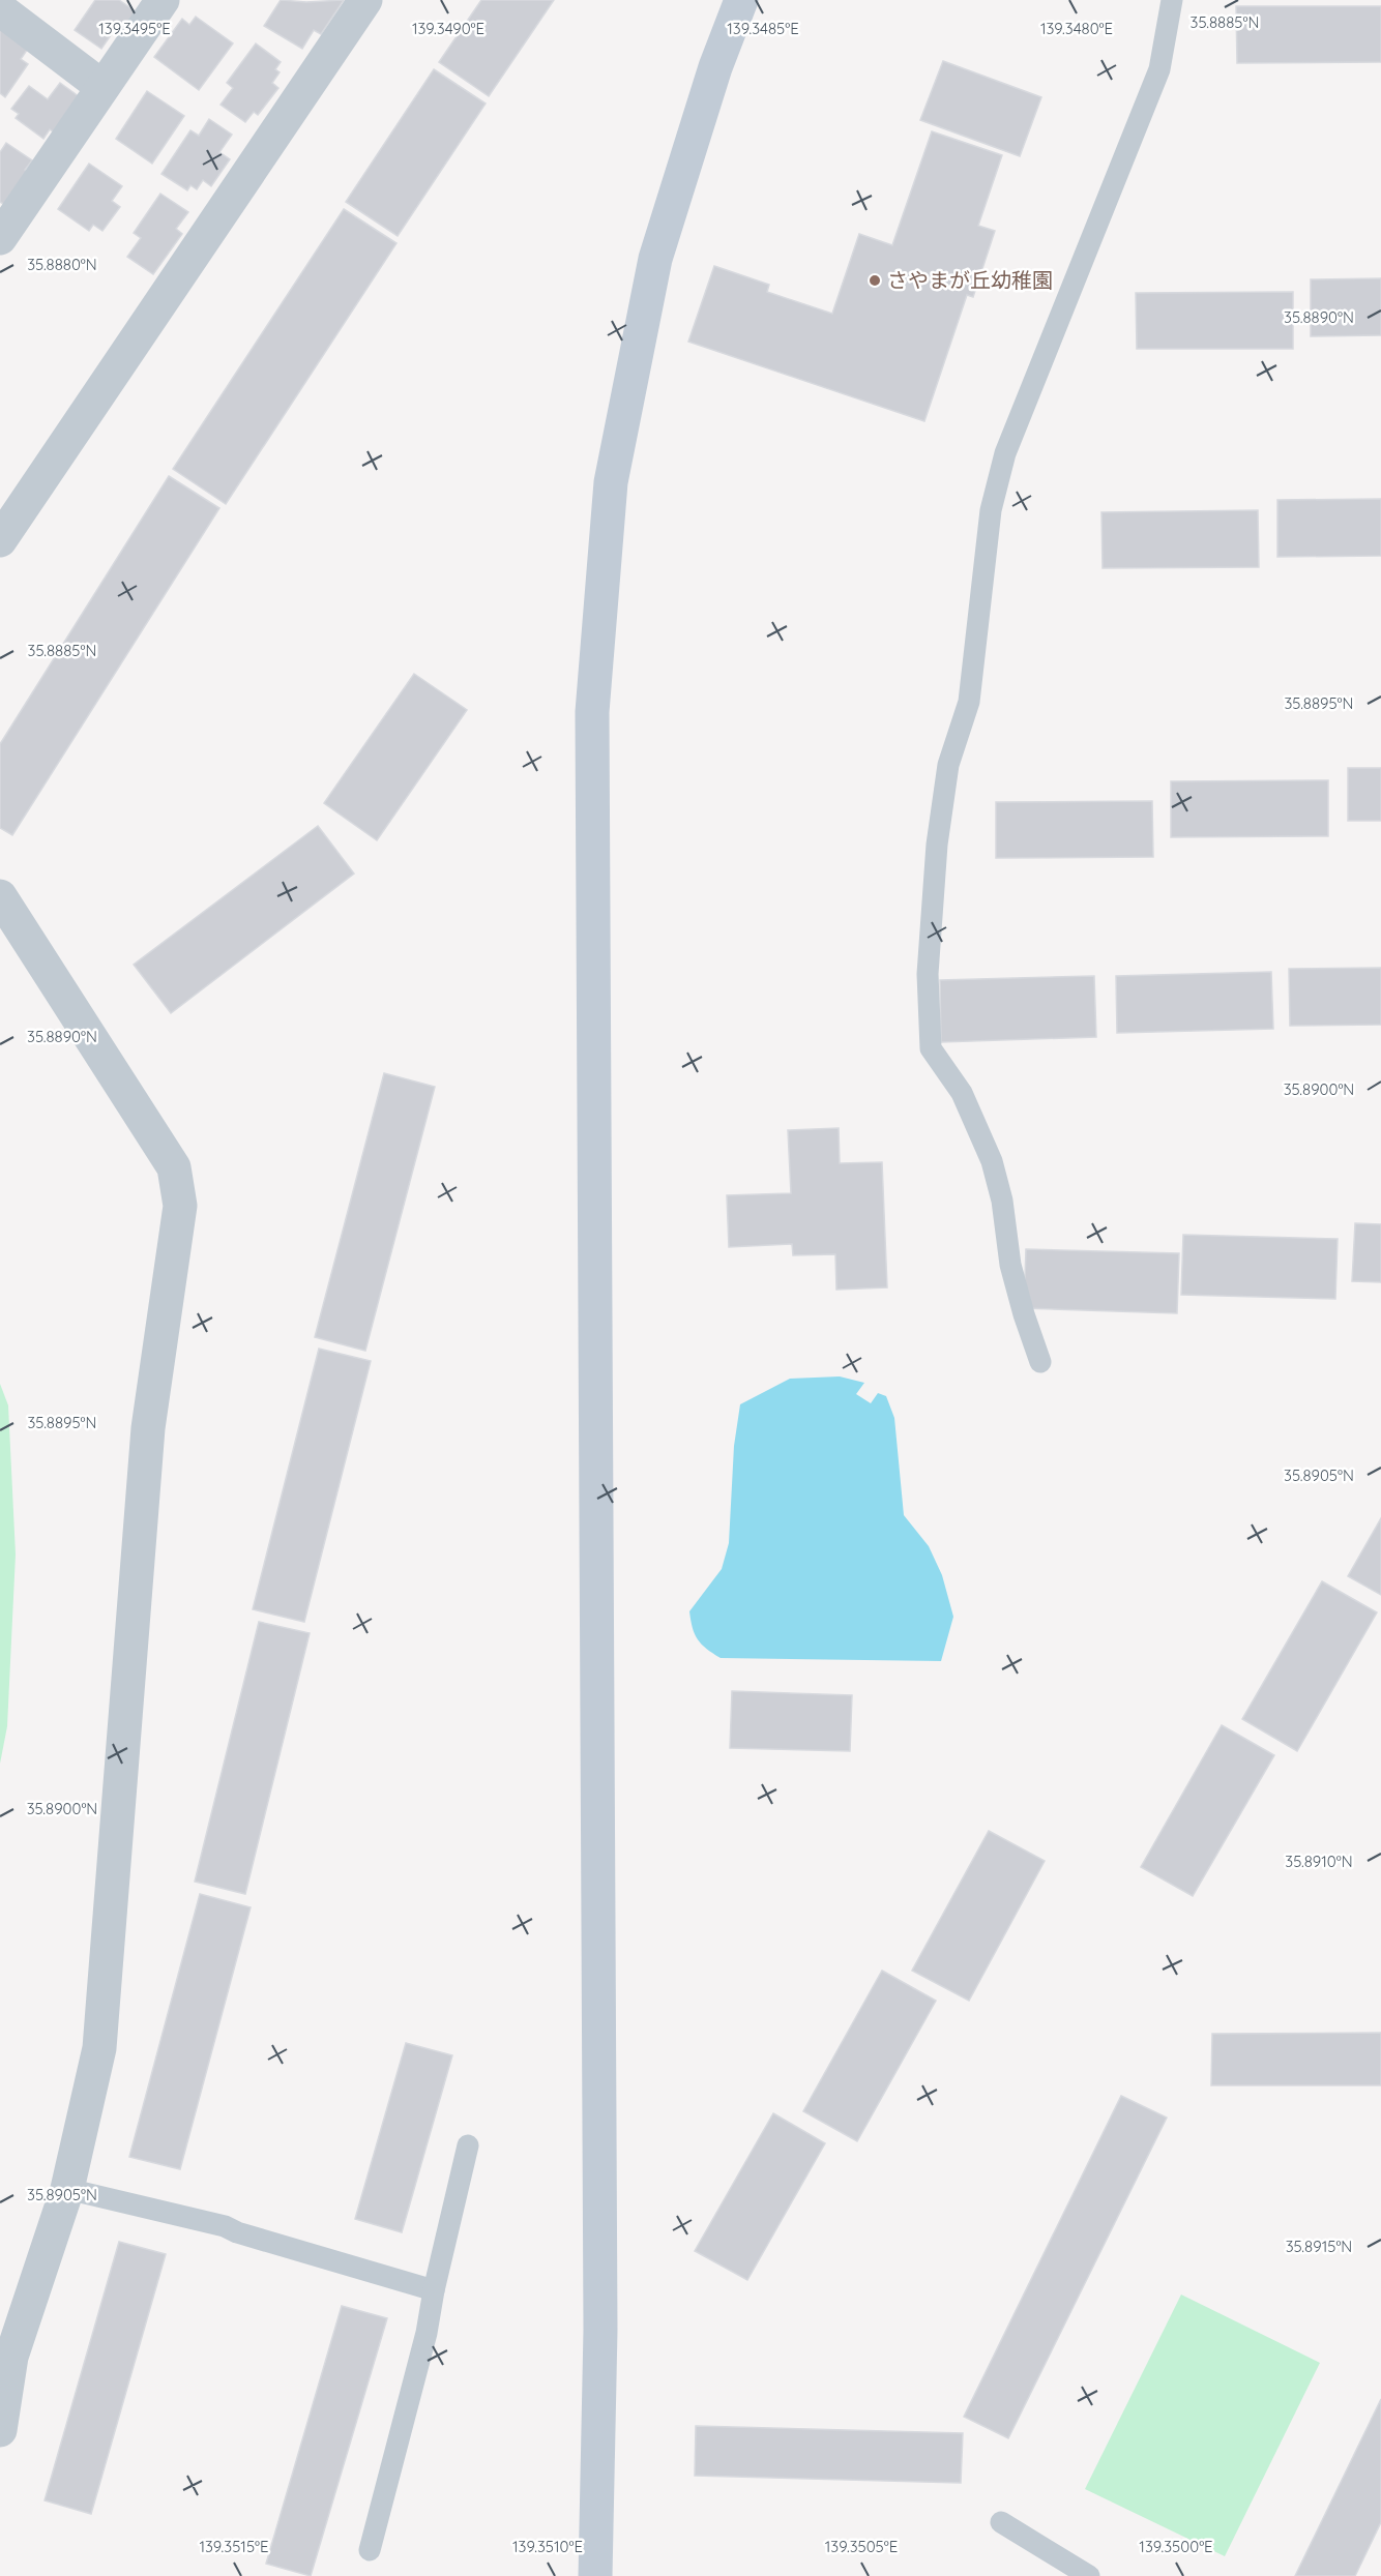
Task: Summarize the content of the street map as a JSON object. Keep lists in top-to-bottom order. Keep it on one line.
{"places":["さやまが丘幼稚園"],"coordinates":["35.8885°N","139.3495°E","139.3490°E","139.3485°E","139.3480°E","35.8880°N","35.8890°N","35.8895°N","35.8900°N","35.8905°N","35.8910°N","35.8915°N","139.3515°E","139.3510°E","139.3505°E","139.3500°E"]}
